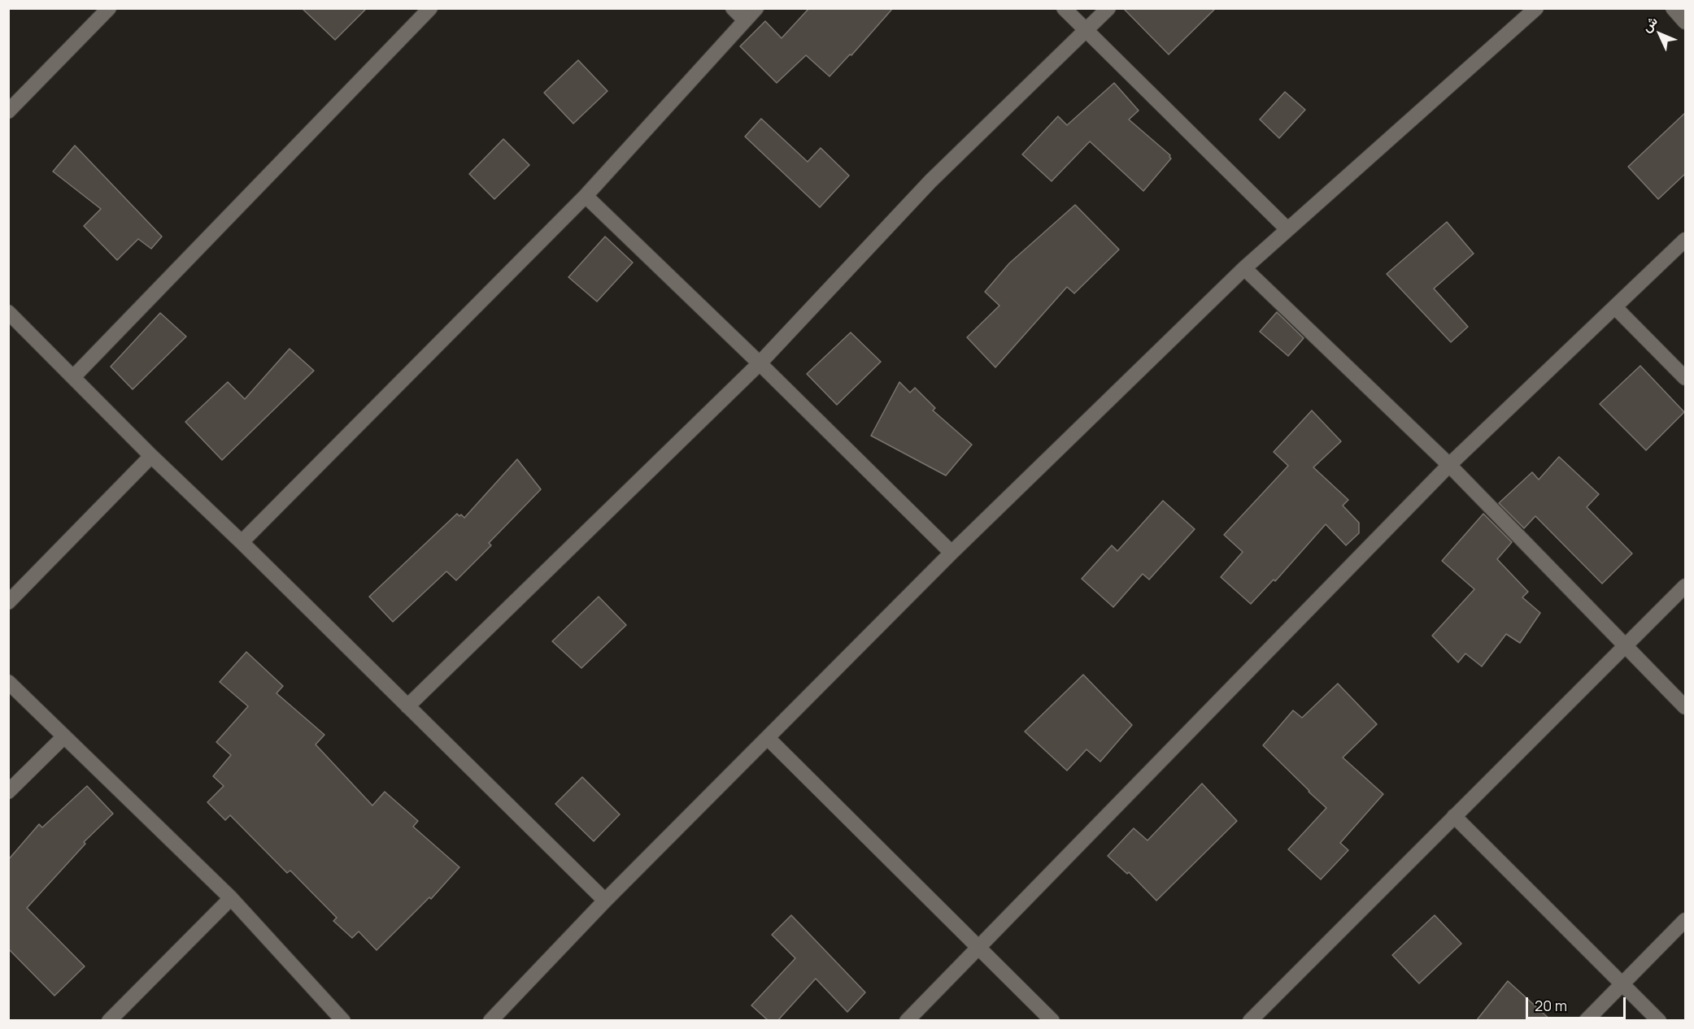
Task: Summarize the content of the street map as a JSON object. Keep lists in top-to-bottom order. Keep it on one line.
{"scale_bar":"20 m","north":"top left"}
